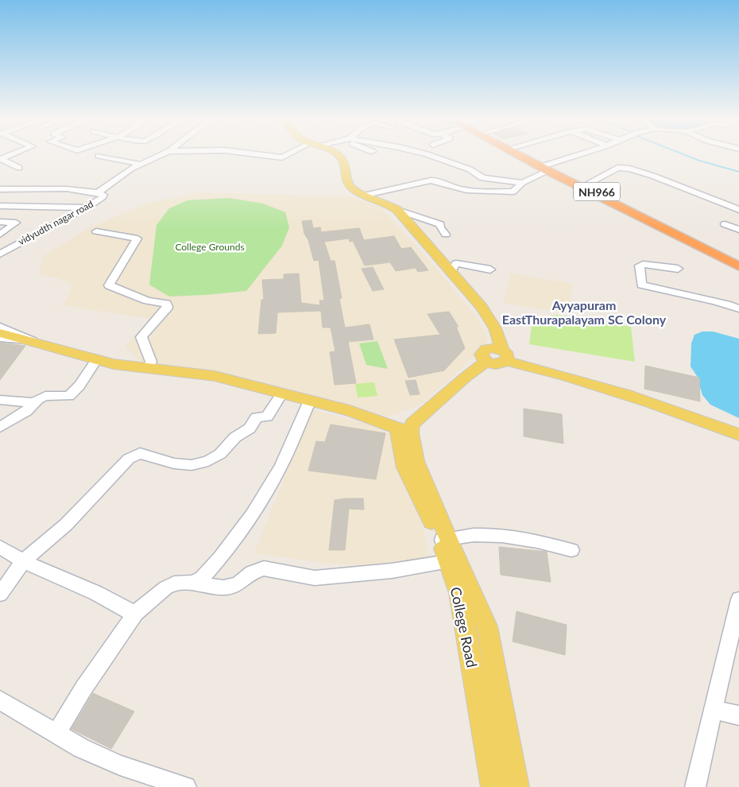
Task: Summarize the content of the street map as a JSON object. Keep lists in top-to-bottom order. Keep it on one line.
{"streets":{"highway":["NH966"],"main road":["College Road"],"street":["vidyudth nagar road"]},"districts":["Ayyapuram EastThurapalayam SC Colony"],"parks":["College Grounds"]}
